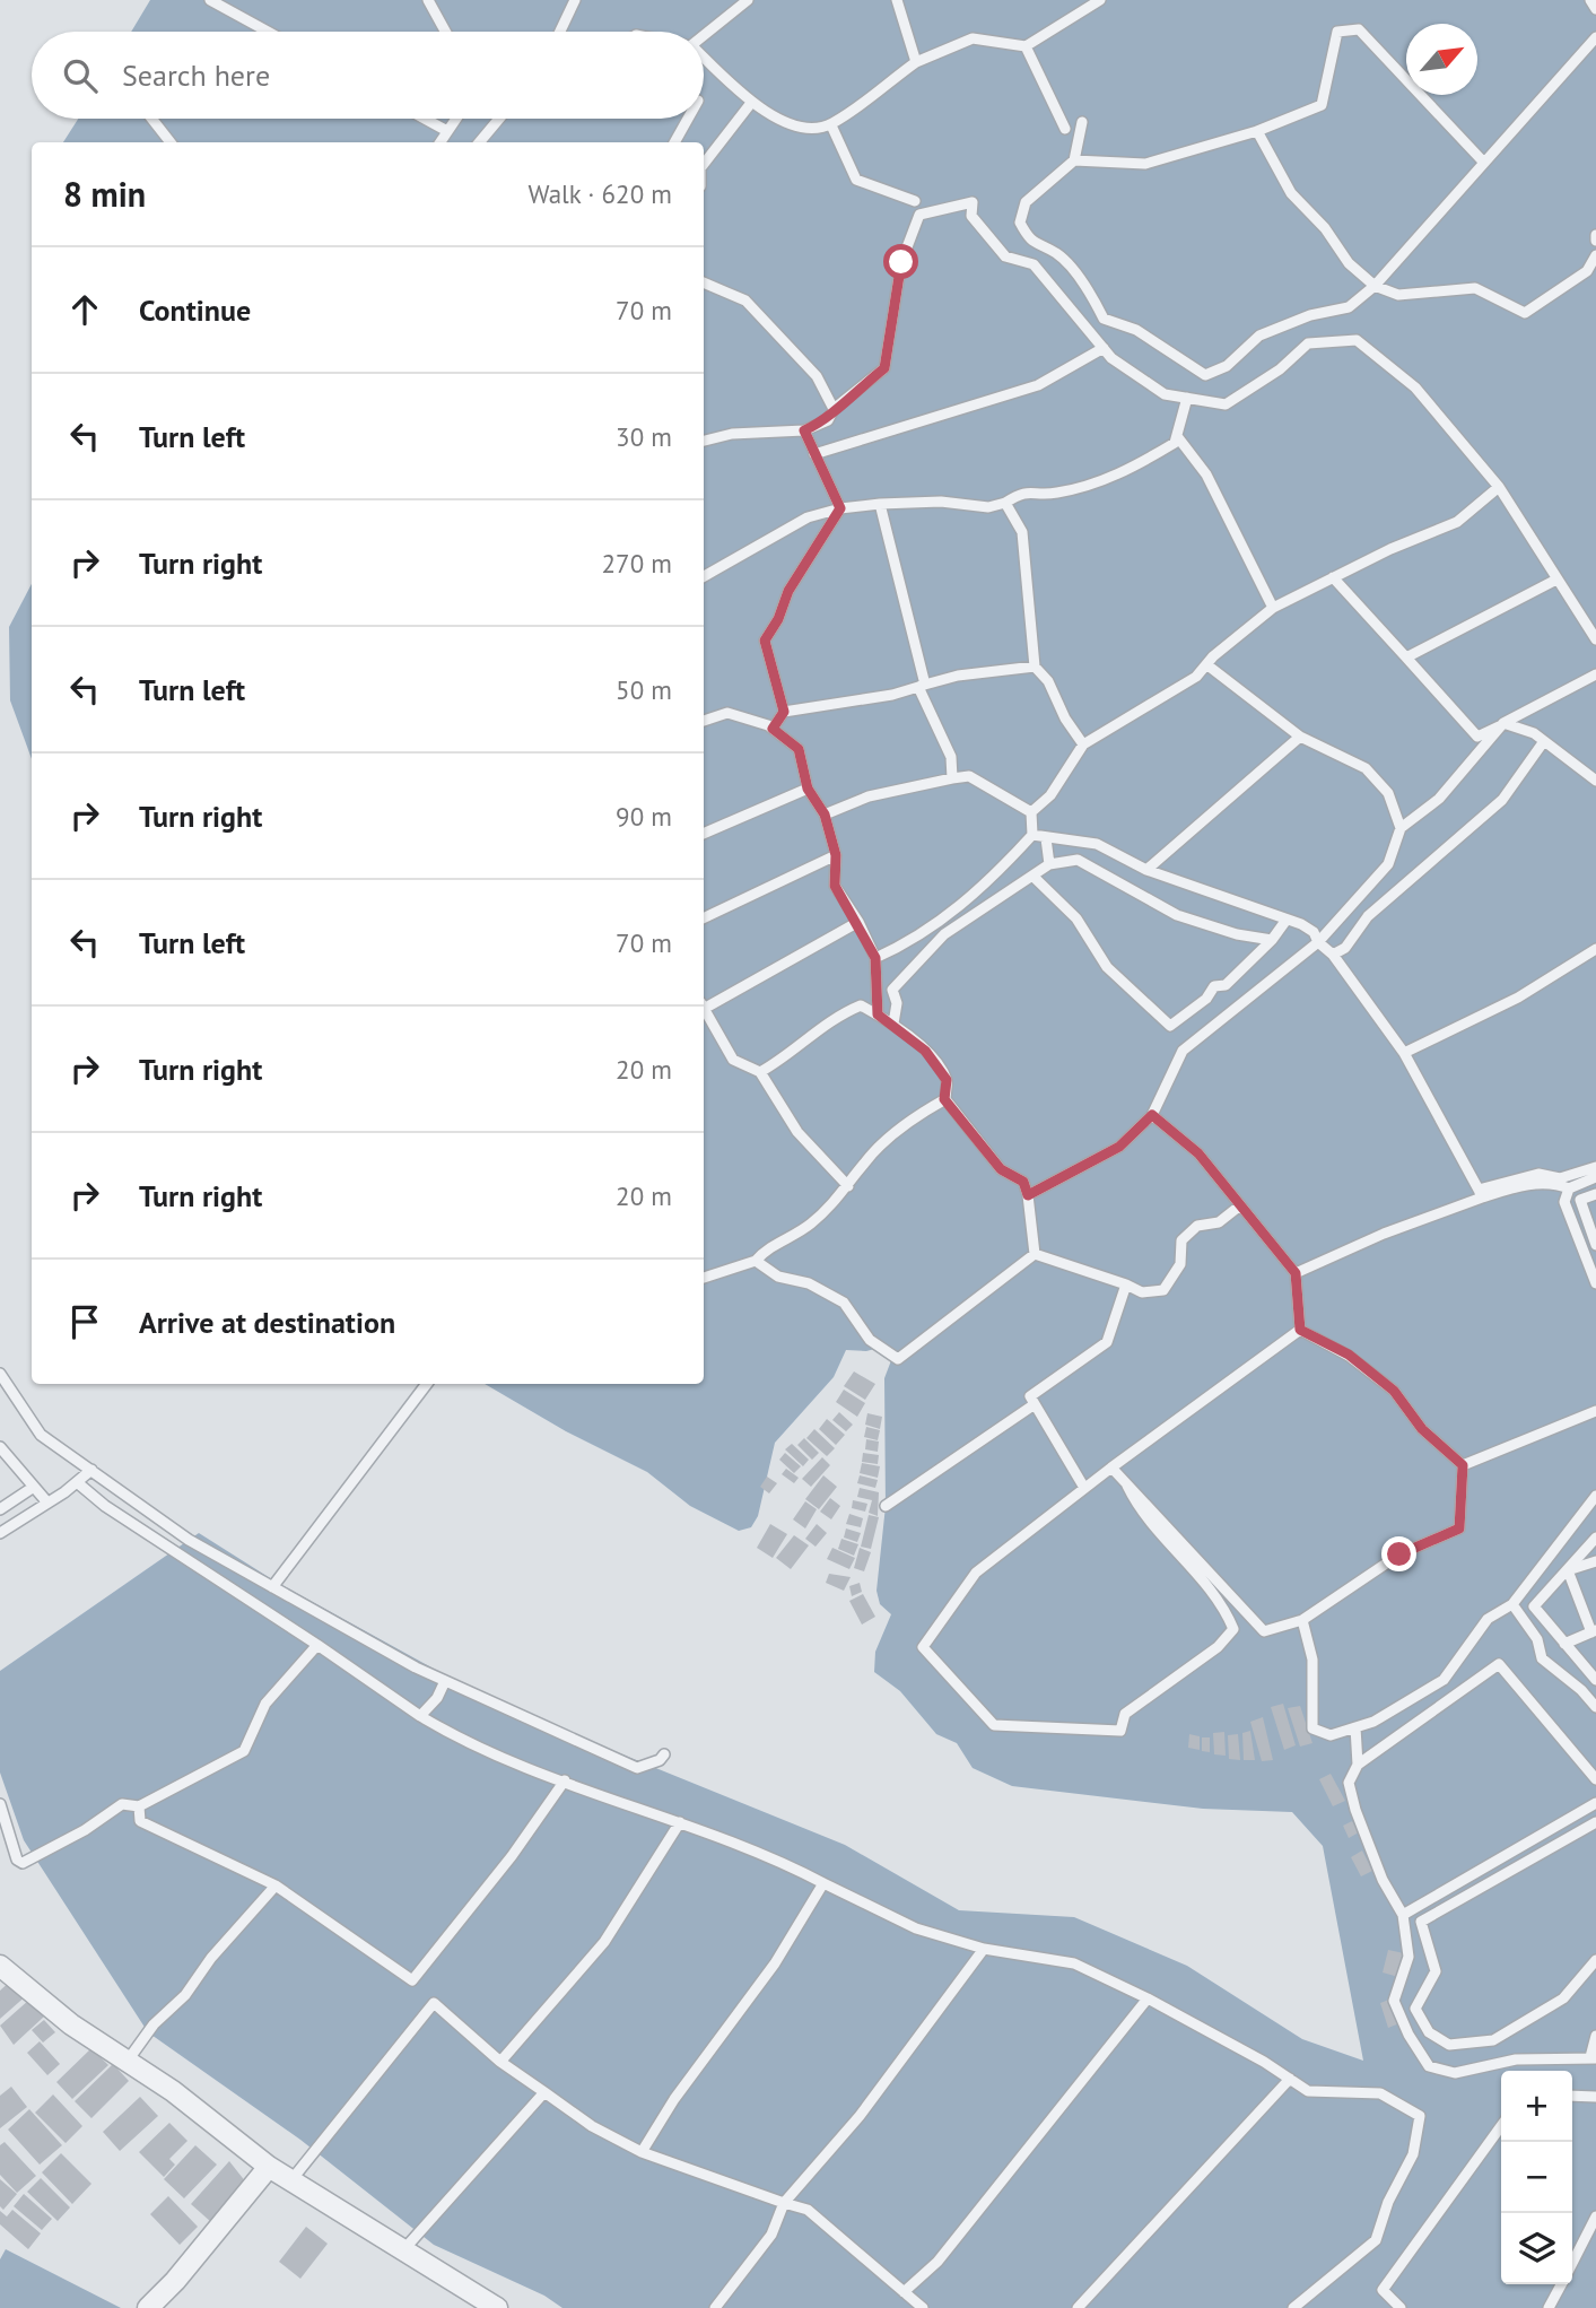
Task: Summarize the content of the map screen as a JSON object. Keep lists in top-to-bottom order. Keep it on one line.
{"north":"top right","page":{"search":"Search here","heading":["8 min","Walk · 620 m"],"list":[["Continue","70 m"],["Turn left","30 m"],["Turn right","270 m"],["Turn left","50 m"],["Turn right","90 m"],["Turn left","70 m"],["Turn right","20 m"],["Turn right","20 m"],"Arrive at destination"],"map_buttons":["+","−"]}}
